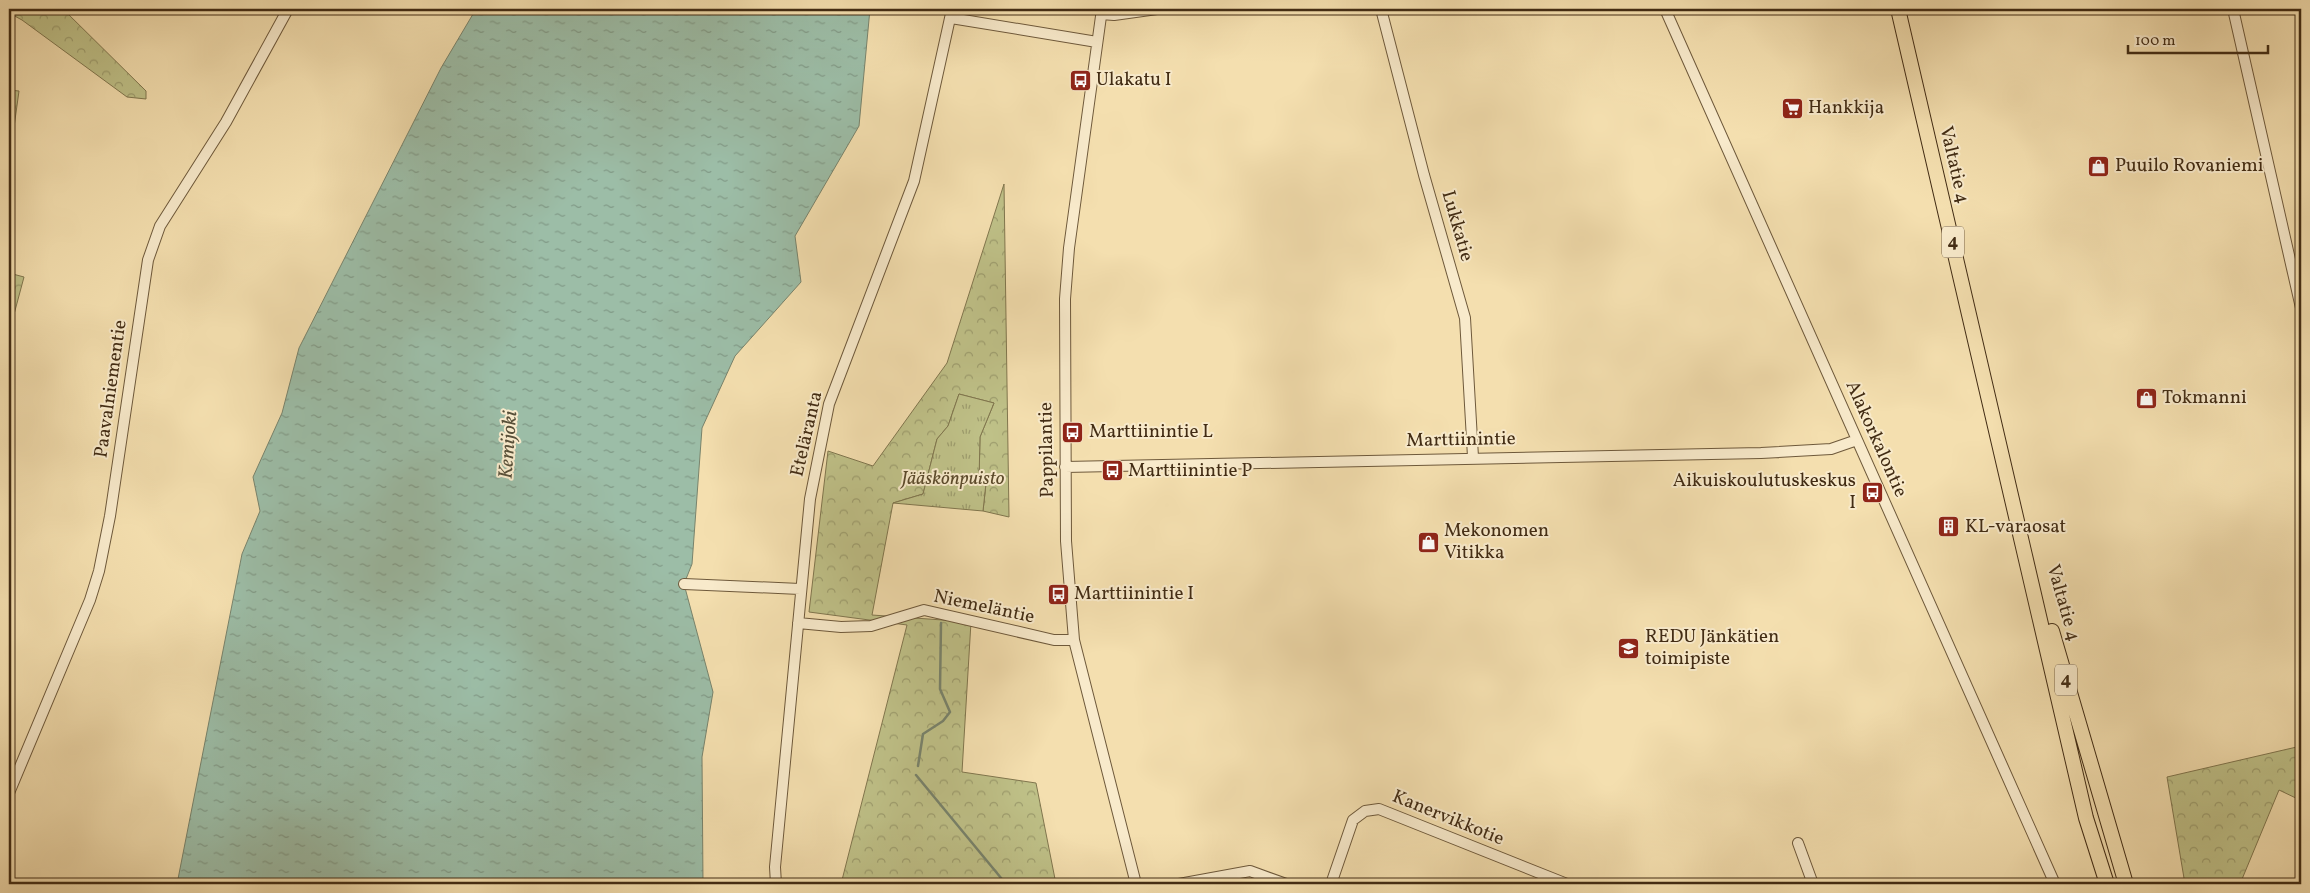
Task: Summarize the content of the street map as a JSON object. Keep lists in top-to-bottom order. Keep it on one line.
{"streets":{"highway":["Valtatie 4","4"],"street":["Lukkatie","Paavalniementie","Eteläranta","Alakorkalontie","Marttiinintie","Pappilantie","Niemeläntie","Kanervikkotie"]},"crossings":[["Lukkatie","Marttiinintie"],["Eteläranta","Niemeläntie"],["Alakorkalontie","Marttiinintie"],["Marttiinintie","Pappilantie"],["Pappilantie","Niemeläntie"]],"water":["Kemijoki"],"parks":["Jääskönpuisto"],"places":{"bus stop":["Ulakatu I","Marttiinintie L","Marttiinintie P","Aikuiskoulutuskeskus I","Marttiinintie I"],"supermarket":["Hankkija"],"shop":["Puuilo Rovaniemi","Tokmanni","Mekonomen Vitikka"],"building":["KL-varaosat"],"school or university":["REDU Jänkätien toimipiste"]},"scale_bar":"100 m"}
